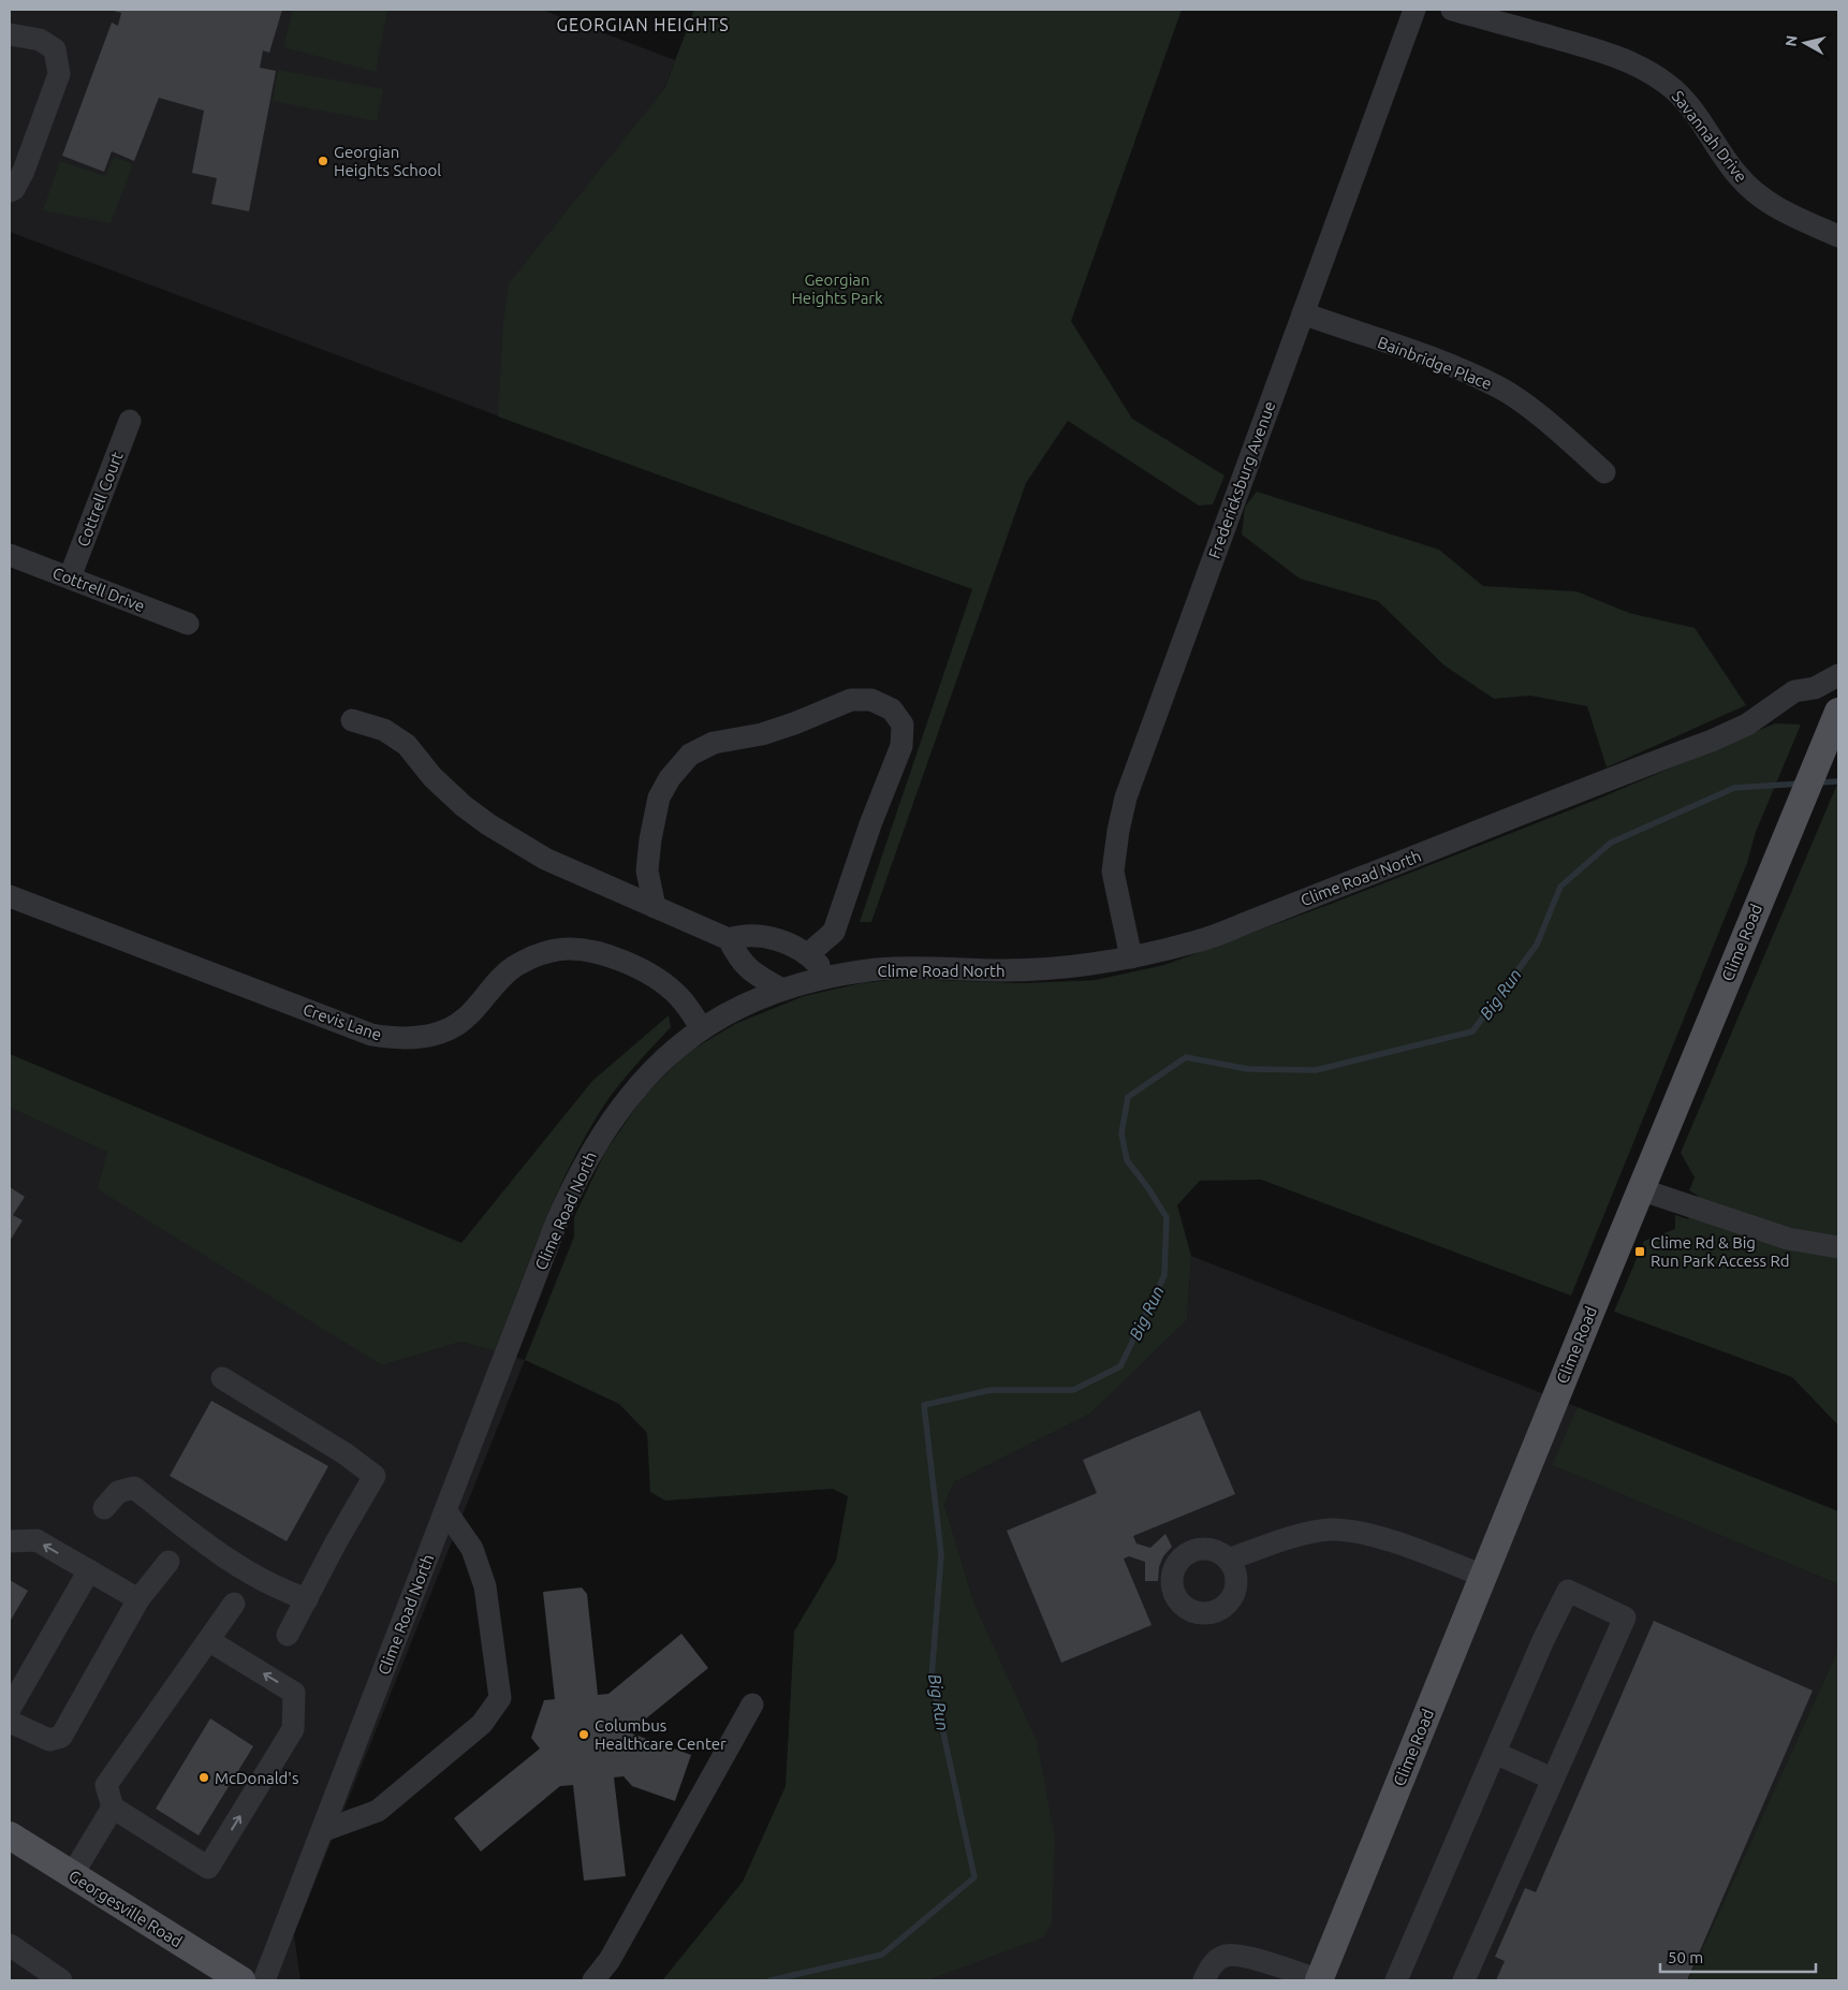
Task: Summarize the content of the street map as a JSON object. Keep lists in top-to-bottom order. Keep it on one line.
{"streets":{"main road":["Clime Road","Georgesville Road"],"street":["Savannah Drive","Bainbridge Place","Fredericksburg Avenue","Cottrell Court","Cottrell Drive","Clime Road North","Crevis Lane"]},"crossings":[["Bainbridge Place","Fredericksburg Avenue"],["Fredericksburg Avenue","Clime Road North"],["Cottrell Court","Cottrell Drive"],["Clime Road North","Crevis Lane"]],"districts":["GEORGIAN HEIGHTS"],"water":["Big Run"],"parks":["Georgian Heights Park"],"places":{"other":["Georgian Heights School","Columbus Healthcare Center","McDonald's"],"transit":["Clime Rd & Big Run Park Access Rd"]},"scale_bar":"50 m","north":"left"}
